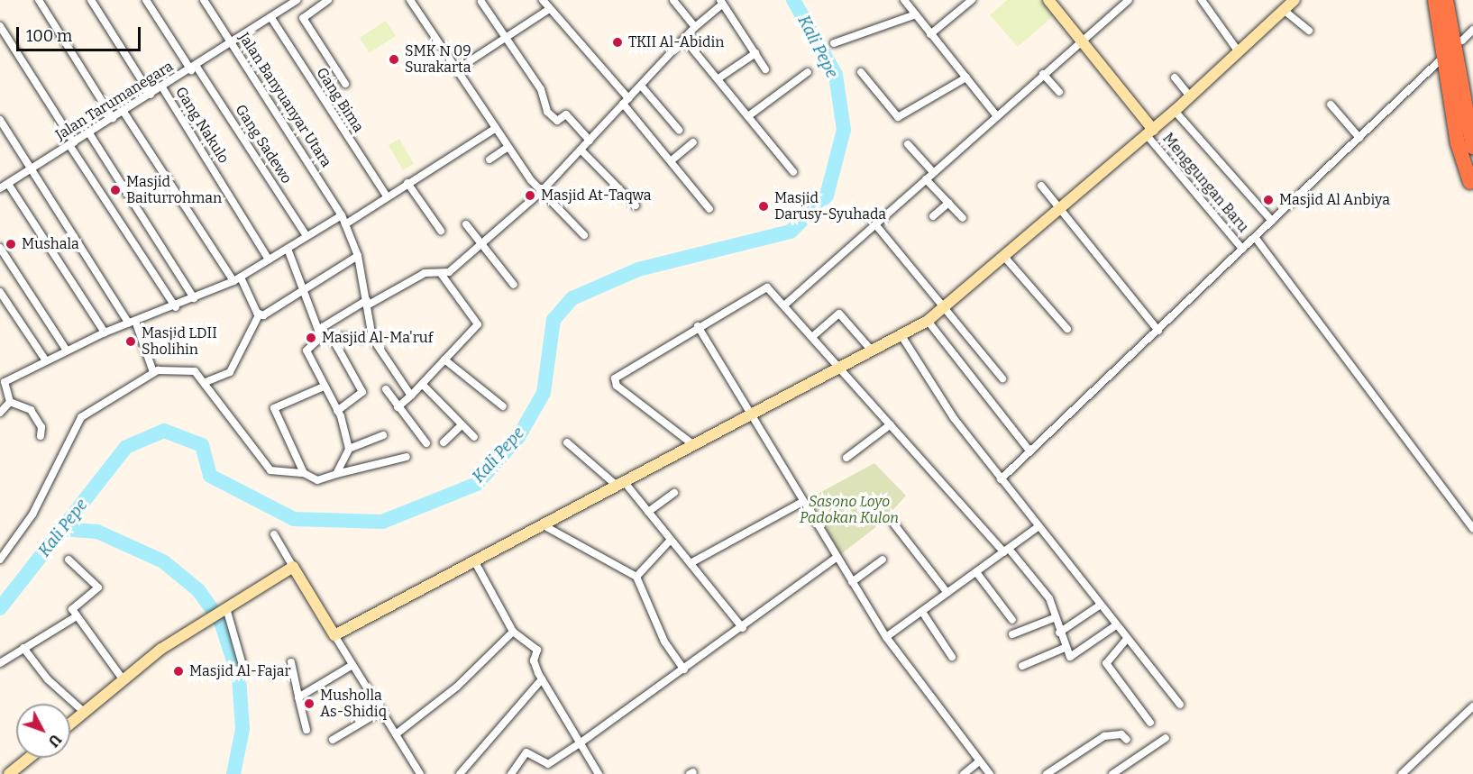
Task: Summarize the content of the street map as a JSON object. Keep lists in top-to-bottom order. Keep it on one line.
{"streets":{"street":["Jalan Banyuanyar Utara","Gang Bima","Jalan Tarumanegara","Gang Nakulo","Gang Sadewo","Menggungan Baru"]},"crossings":[["Jalan Banyuanyar Utara","Jalan Tarumanegara"],["Gang Bima","Jalan Tarumanegara"],["Jalan Tarumanegara","Gang Nakulo"],["Jalan Tarumanegara","Gang Sadewo"]],"water":["Kali Pepe"],"parks":["Sasono Loyo Padokan Kulon"],"places":["TKII Al-Abidin","SMK N 09 Surakarta","Masjid Baiturrohman","Masjid At-Taqwa","Masjid Al Anbiya","Masjid Darusy-Syuhada","Mushala","Masjid Al-Ma'ruf","Masjid LDII Sholihin","Masjid Al-Fajar","Musholla As-Shidiq"],"scale_bar":"100 m","north":"bottom right"}
